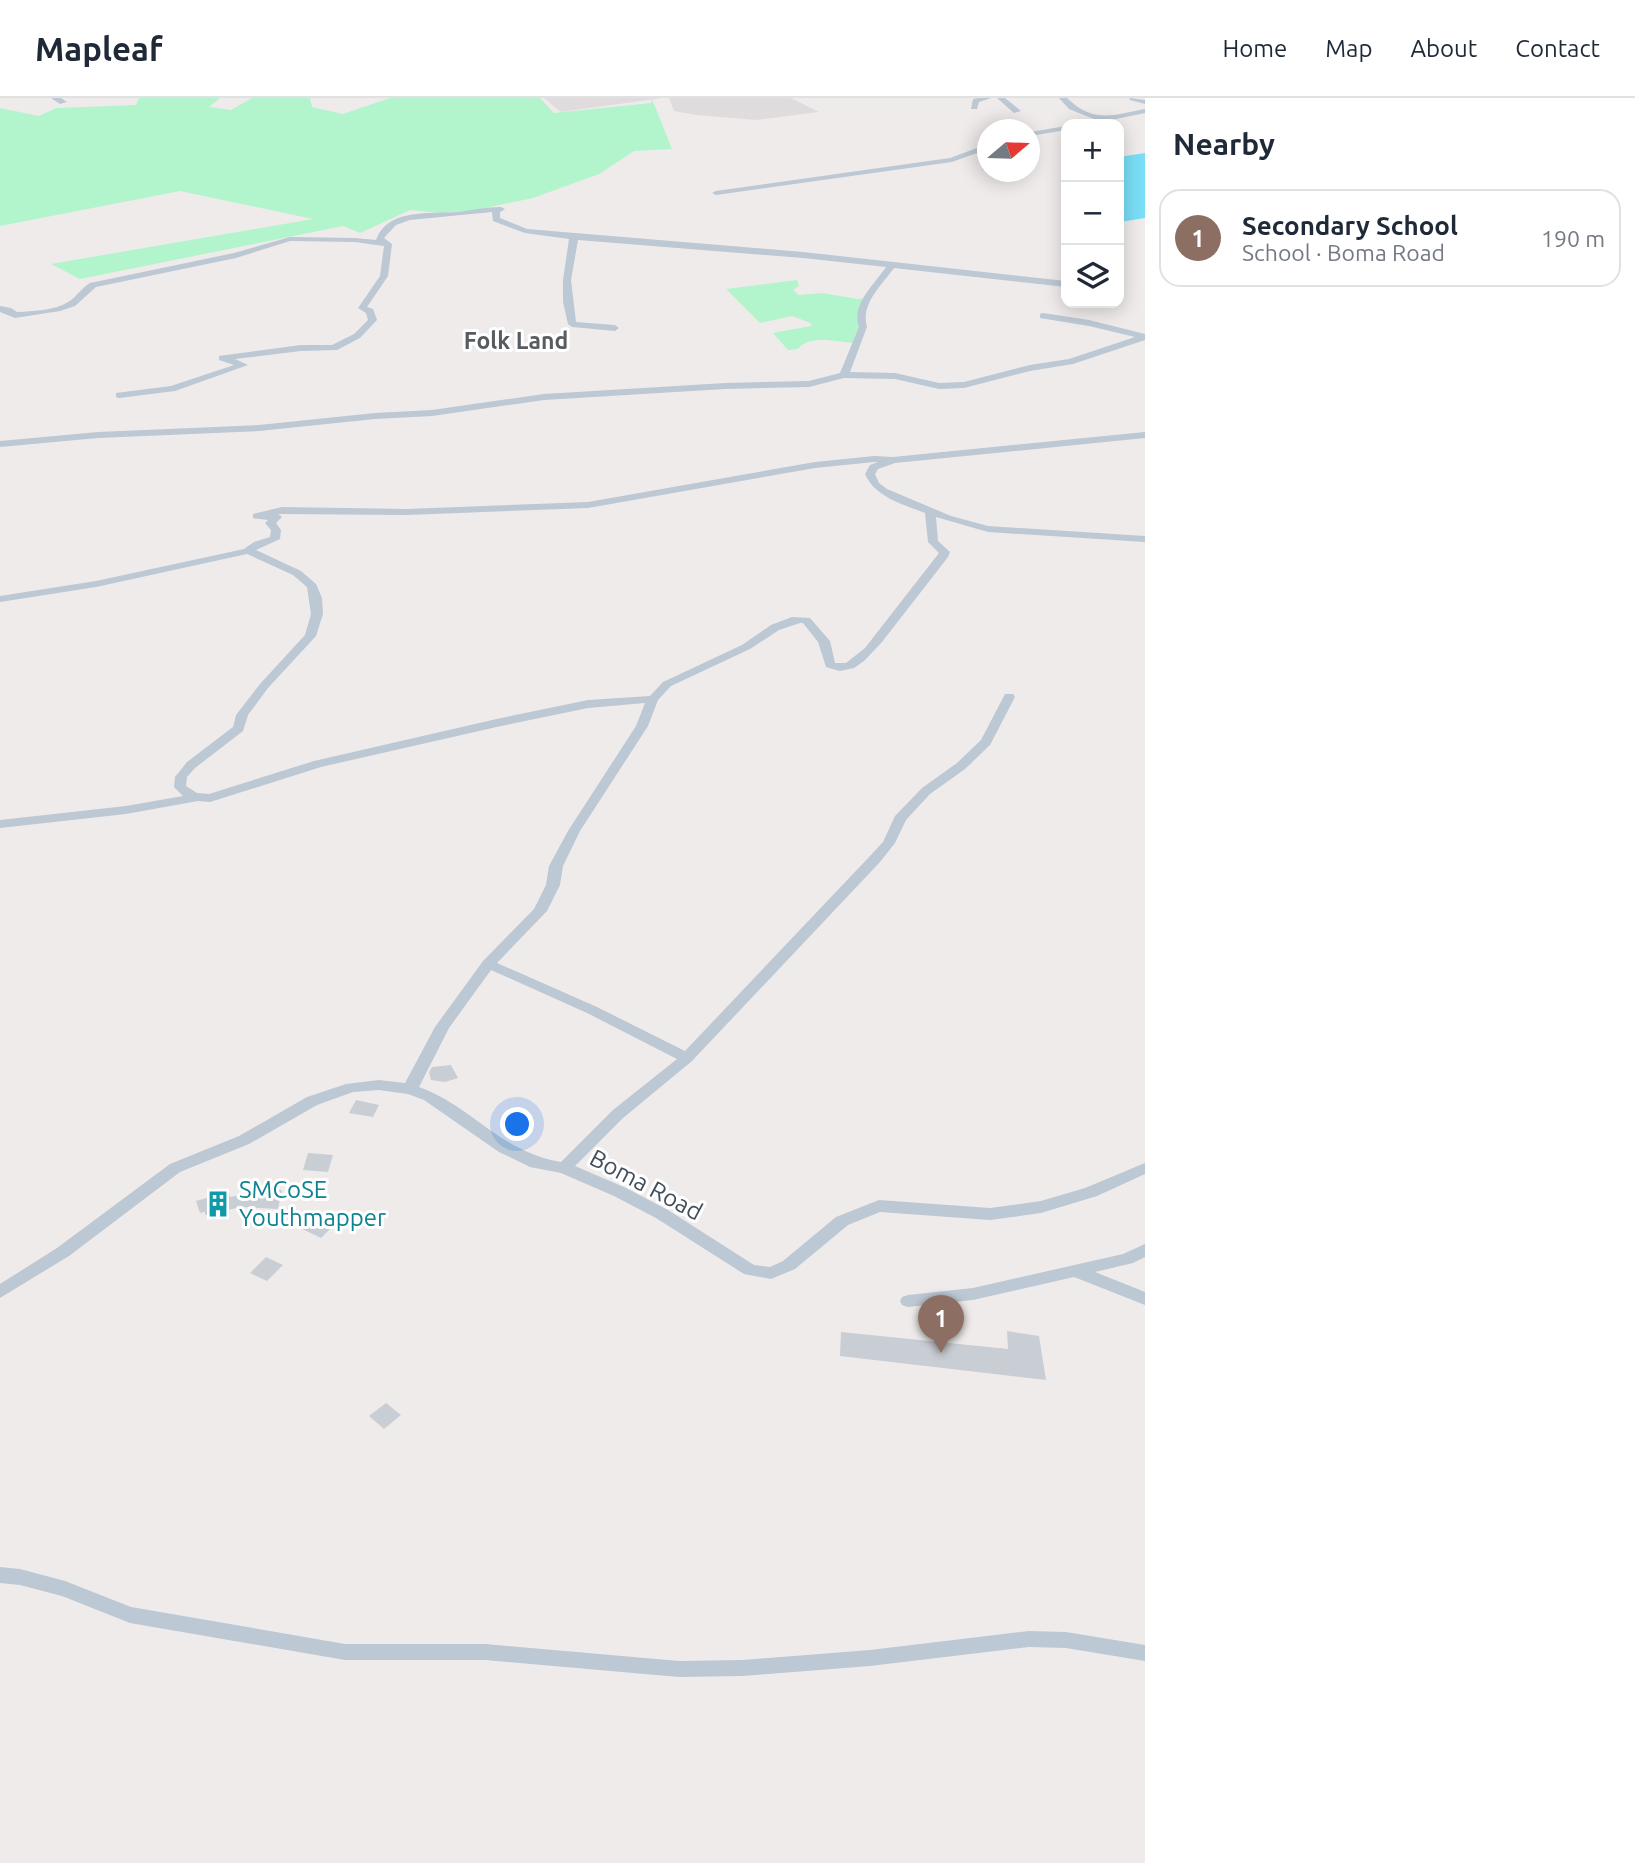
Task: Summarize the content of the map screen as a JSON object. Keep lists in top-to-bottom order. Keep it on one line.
{"streets":{"street":["Boma Road"]},"districts":["Folk Land"],"places":{"building":["SMCoSE Youthmapper"]},"north":"right","page":{"header":"Mapleaf","nav":["Home","Map","About","Contact"],"heading":"Nearby","map_buttons":["+","−"],"list":[{"mark":"1","name":"Secondary School","note":"School · Boma Road","value":"190 m"}],"pins":"1"}}
